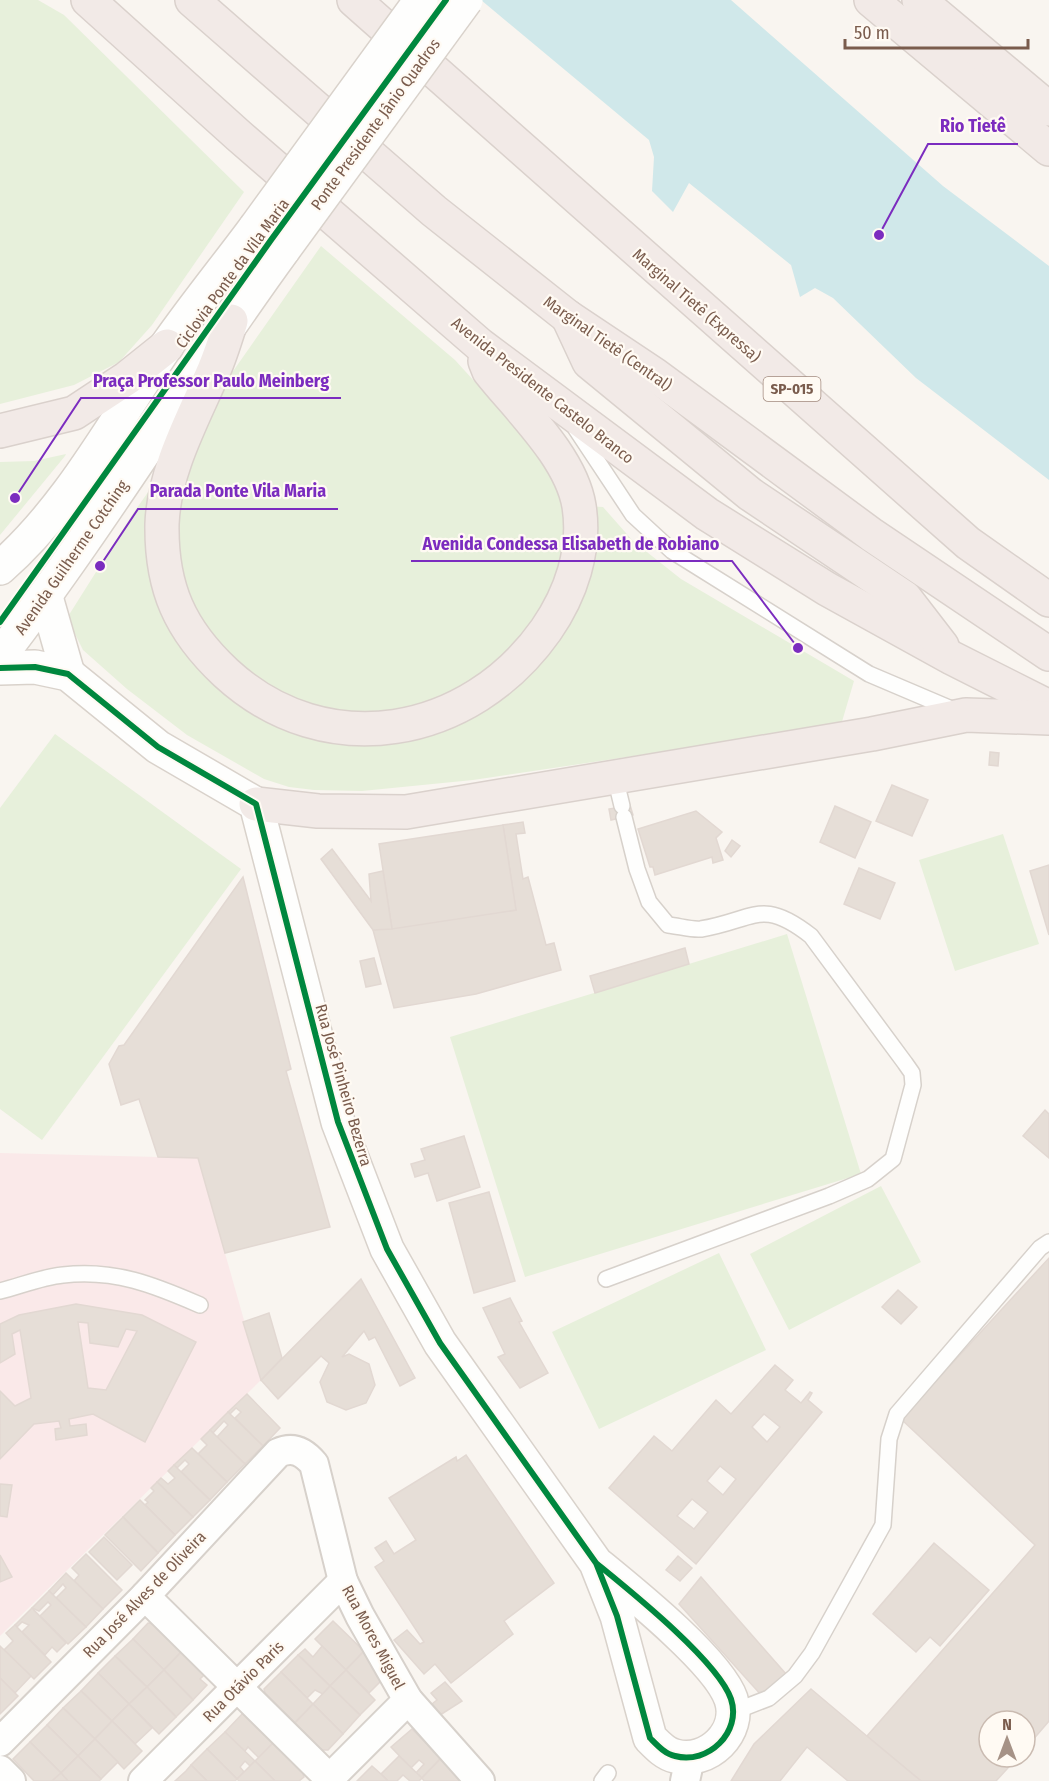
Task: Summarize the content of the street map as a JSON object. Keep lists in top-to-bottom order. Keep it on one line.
{"streets":{"highway":["Marginal Tietê (Expressa)","Marginal Tietê (Central)","SP-015","Avenida Presidente Castelo Branco"],"street":["Ponte Presidente Jânio Quadros","Avenida Guilherme Cotching","Rua José Pinheiro Bezerra","Rua José Alves de Oliveira","Rua Mores Miguel","Rua Otávio Paris"],"cycle path":["Ciclovia Ponte da Vila Maria"]},"crossings":[["Ponte Presidente Jânio Quadros","Avenida Guilherme Cotching"],["Rua José Alves de Oliveira","Rua Mores Miguel"],["Rua Mores Miguel","Rua Otávio Paris"]],"places":["Rio Tietê","Praça Professor Paulo Meinberg","Parada Ponte Vila Maria","Avenida Condessa Elisabeth de Robiano"],"scale_bar":"50 m","north":"top"}
